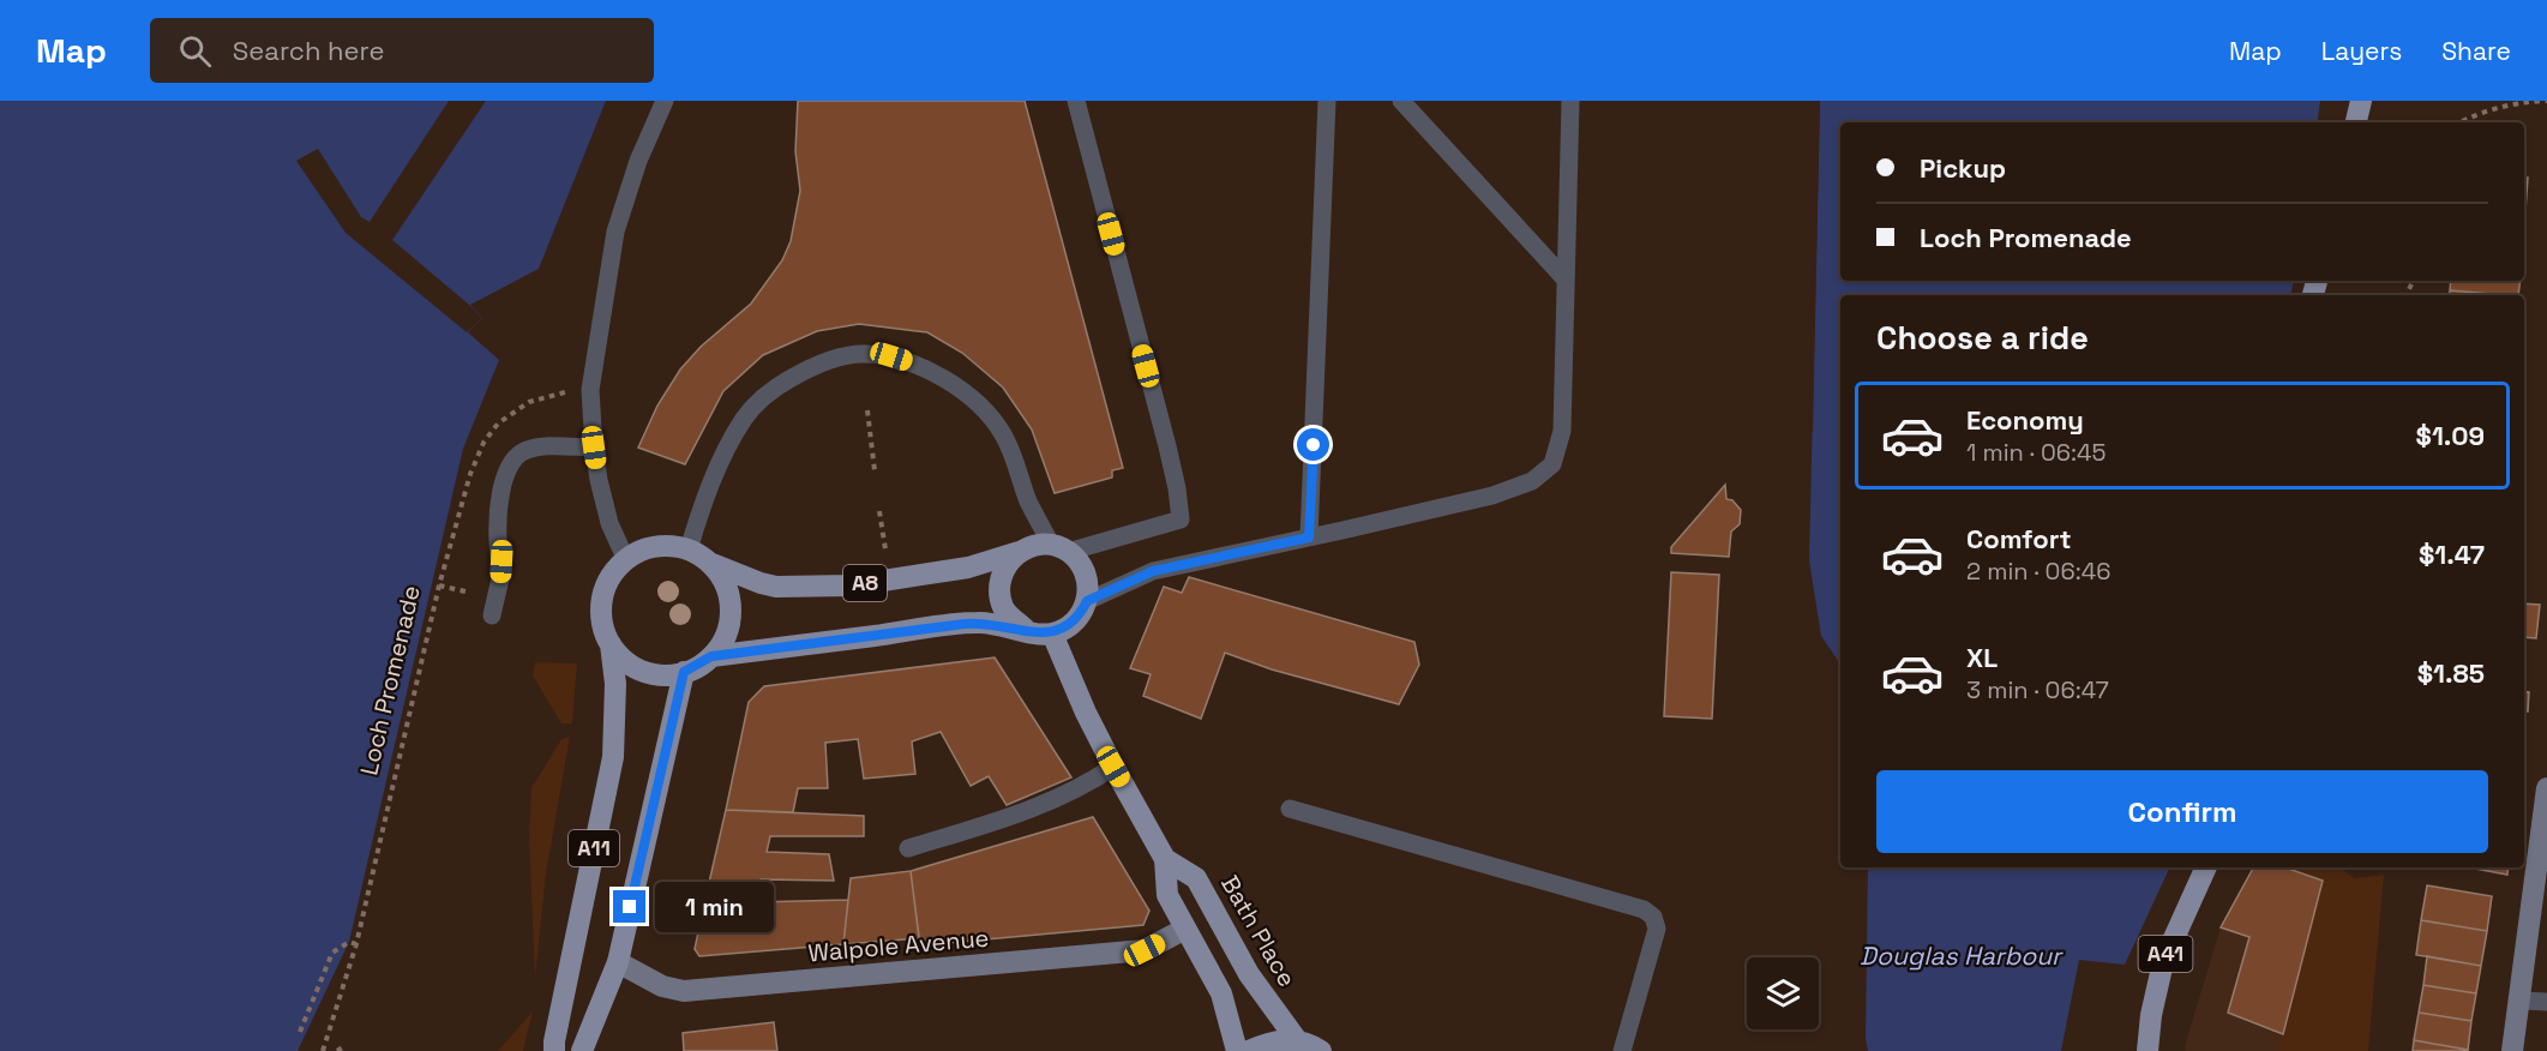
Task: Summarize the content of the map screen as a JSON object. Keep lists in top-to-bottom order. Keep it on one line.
{"streets":{"main road":["A8","A11","Bath Place","Walpole Avenue","A41"],"path":["Loch Promenade"]},"crossings":[["A8","A11"],["A8","Bath Place"],["A11","Walpole Avenue"],["Bath Place","Walpole Avenue"]],"water":["Douglas Harbour"],"page":{"header":"Map","search":"Search here","nav":["Map","Layers","Share"],"banner":["Pickup","Loch Promenade"],"heading":"Choose a ride","list":[{"name":"Economy","note":"1 min · 06:45","value":"$1.09"},{"name":"Comfort","note":"2 min · 06:46","value":"$1.47"},{"name":"XL","note":"3 min · 06:47","value":"$1.85"}],"buttons":"Confirm","bubble":"1 min"}}
